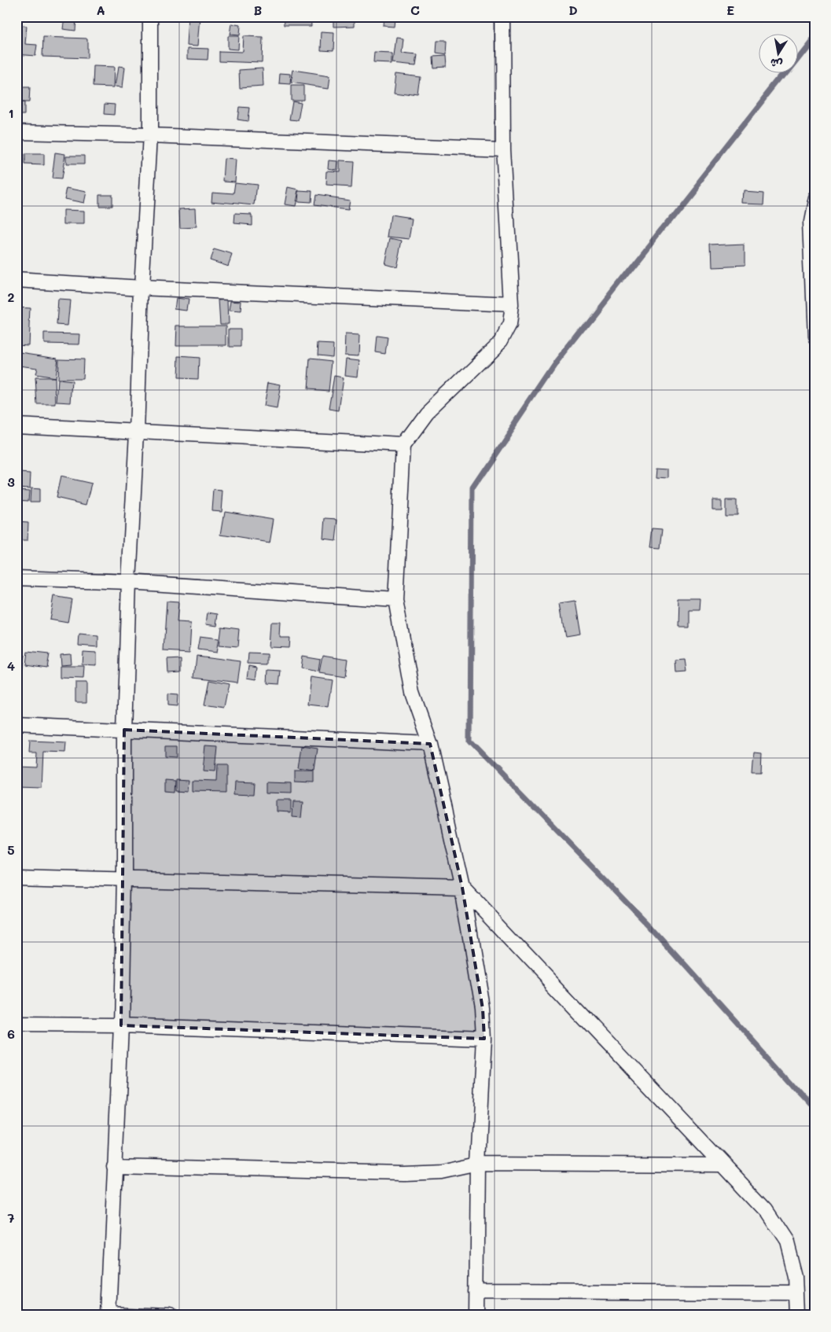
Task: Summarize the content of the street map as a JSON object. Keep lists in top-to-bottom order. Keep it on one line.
{"north":"bottom","grid":{"columns":["A","B","C","D","E"],"rows":["1","2","3","4","5","6","7"]}}
